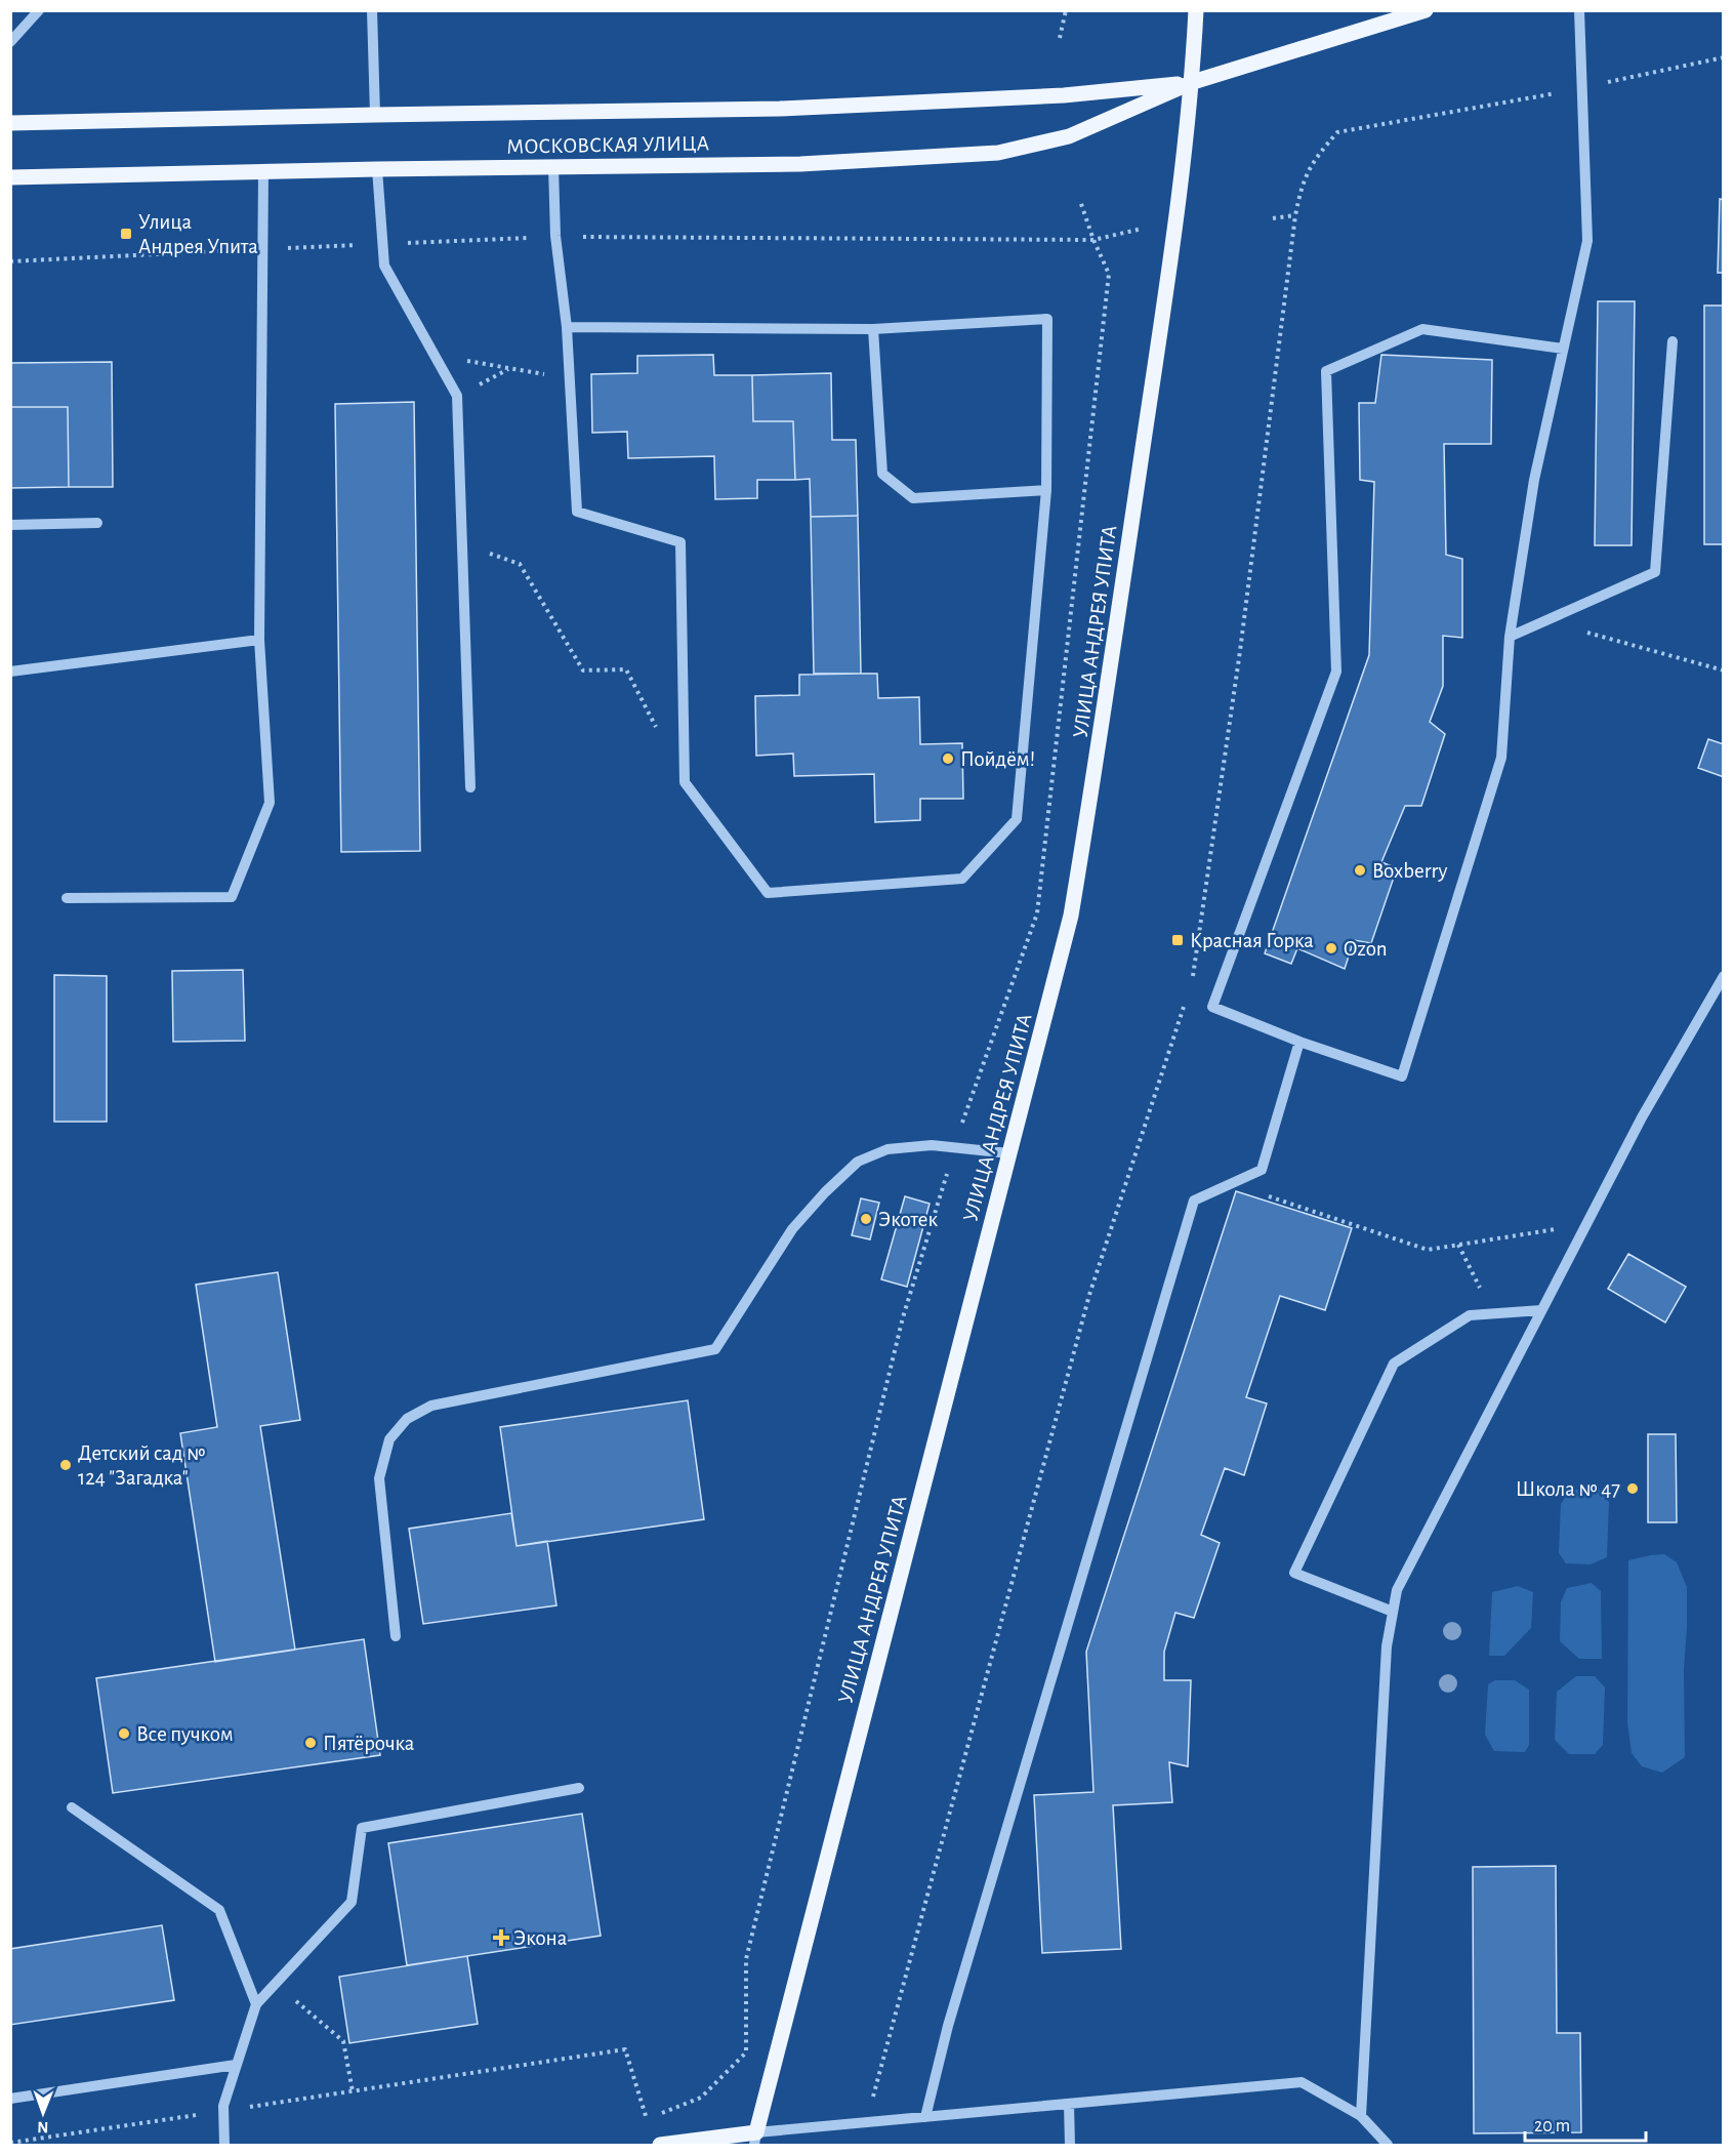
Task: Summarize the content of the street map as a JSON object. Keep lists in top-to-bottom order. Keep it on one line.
{"streets":{"main road":["МОСКОВСКАЯ УЛИЦА","УЛИЦА АНДРЕЯ УПИТА"]},"crossings":[["МОСКОВСКАЯ УЛИЦА","УЛИЦА АНДРЕЯ УПИТА"]],"places":{"transit":["Улица Андрея Упита","Красная Горка"],"other":["Пойдём!","Boxberry","Ozon","Экотек","Детский сад № 124 \"Загадка\"","Школа № 47","Все пучком","Пятёрочка"],"health":["Экона"]},"scale_bar":"20 m","north":"bottom"}
